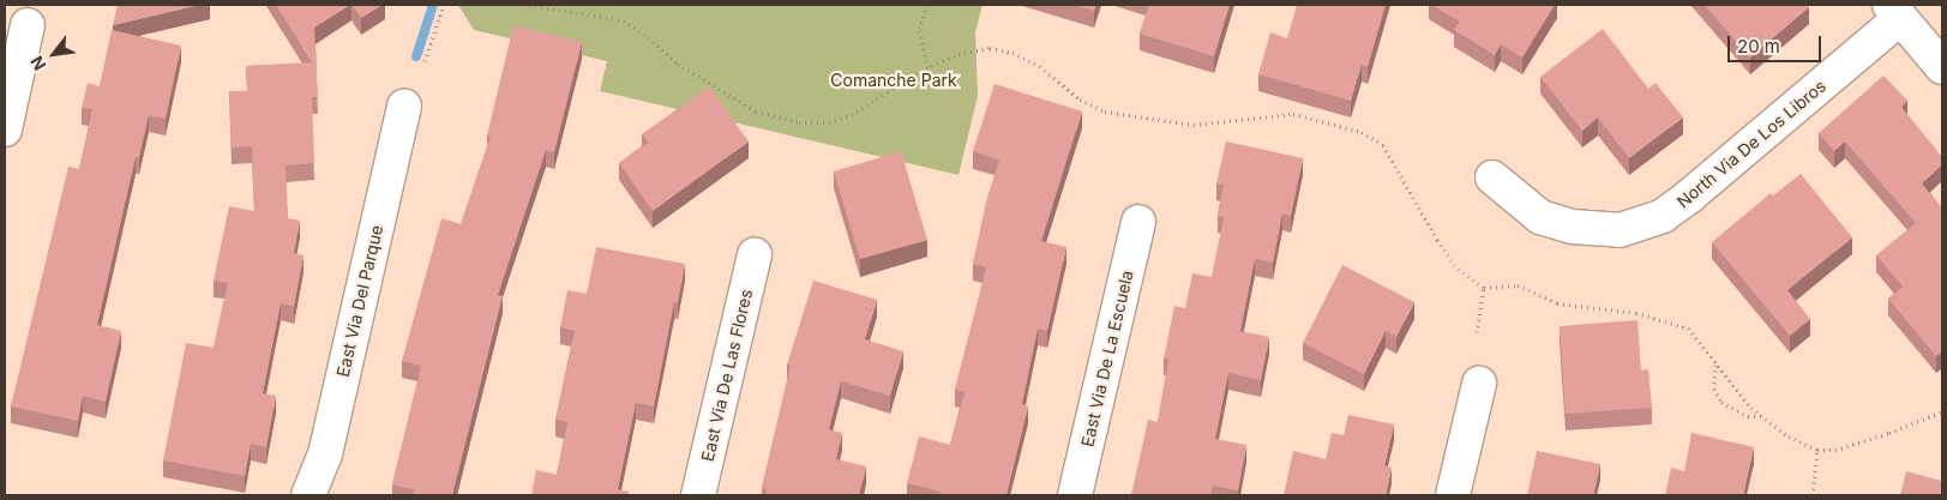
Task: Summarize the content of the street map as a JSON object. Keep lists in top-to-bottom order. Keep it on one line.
{"streets":{"street":["North Via De Los Libros","East Via Del Parque","East Via De La Escuela","East Via De Las Flores"]},"parks":["Comanche Park"],"scale_bar":"20 m","north":"bottom left"}
